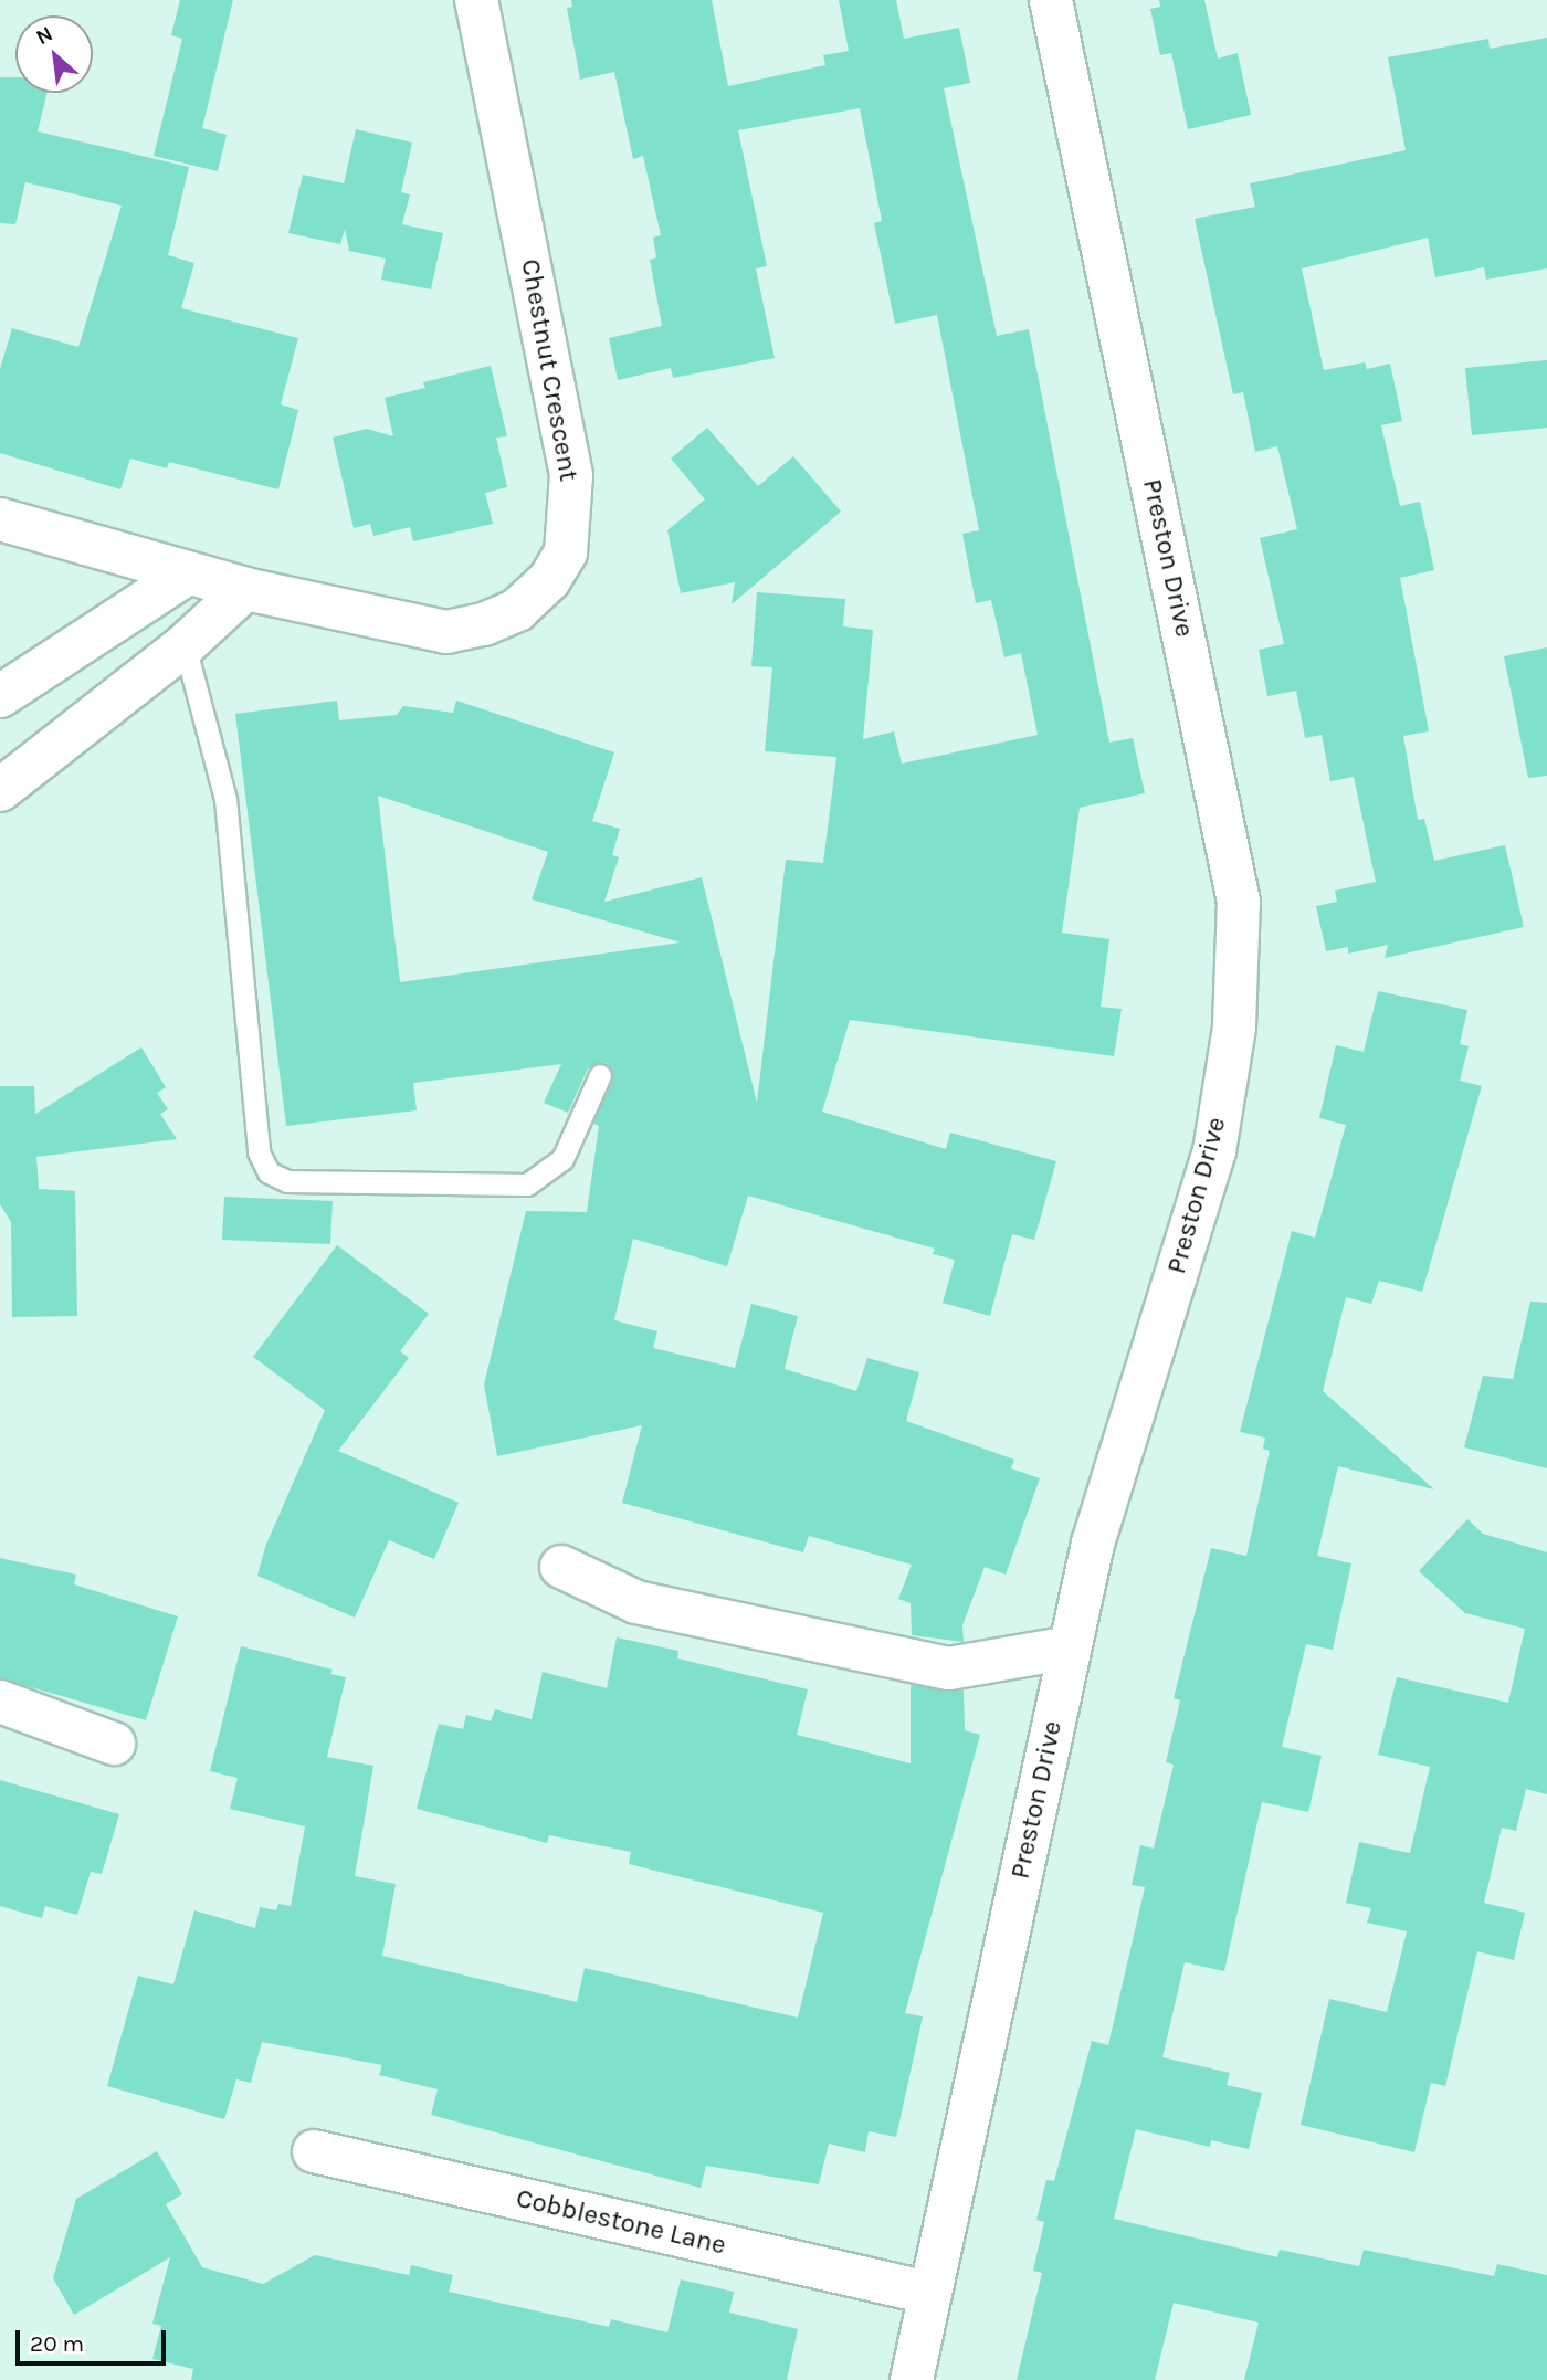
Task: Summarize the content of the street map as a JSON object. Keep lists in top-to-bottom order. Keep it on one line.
{"streets":{"street":["Chestnut Crescent","Preston Drive","Cobblestone Lane"]},"crossings":[["Preston Drive","Cobblestone Lane"]],"scale_bar":"20 m","north":"top left"}
